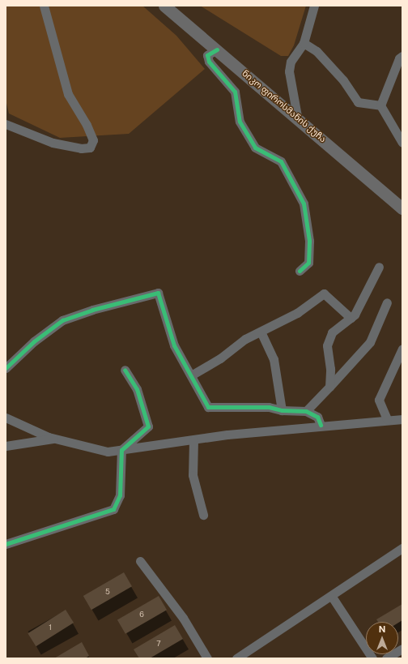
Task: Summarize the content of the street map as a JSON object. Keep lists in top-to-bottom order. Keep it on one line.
{"streets":{"main road":["ნიკო ფიროსმანის ქუჩა"]},"house_numbers":["5","6","1","7"],"north":"top"}
